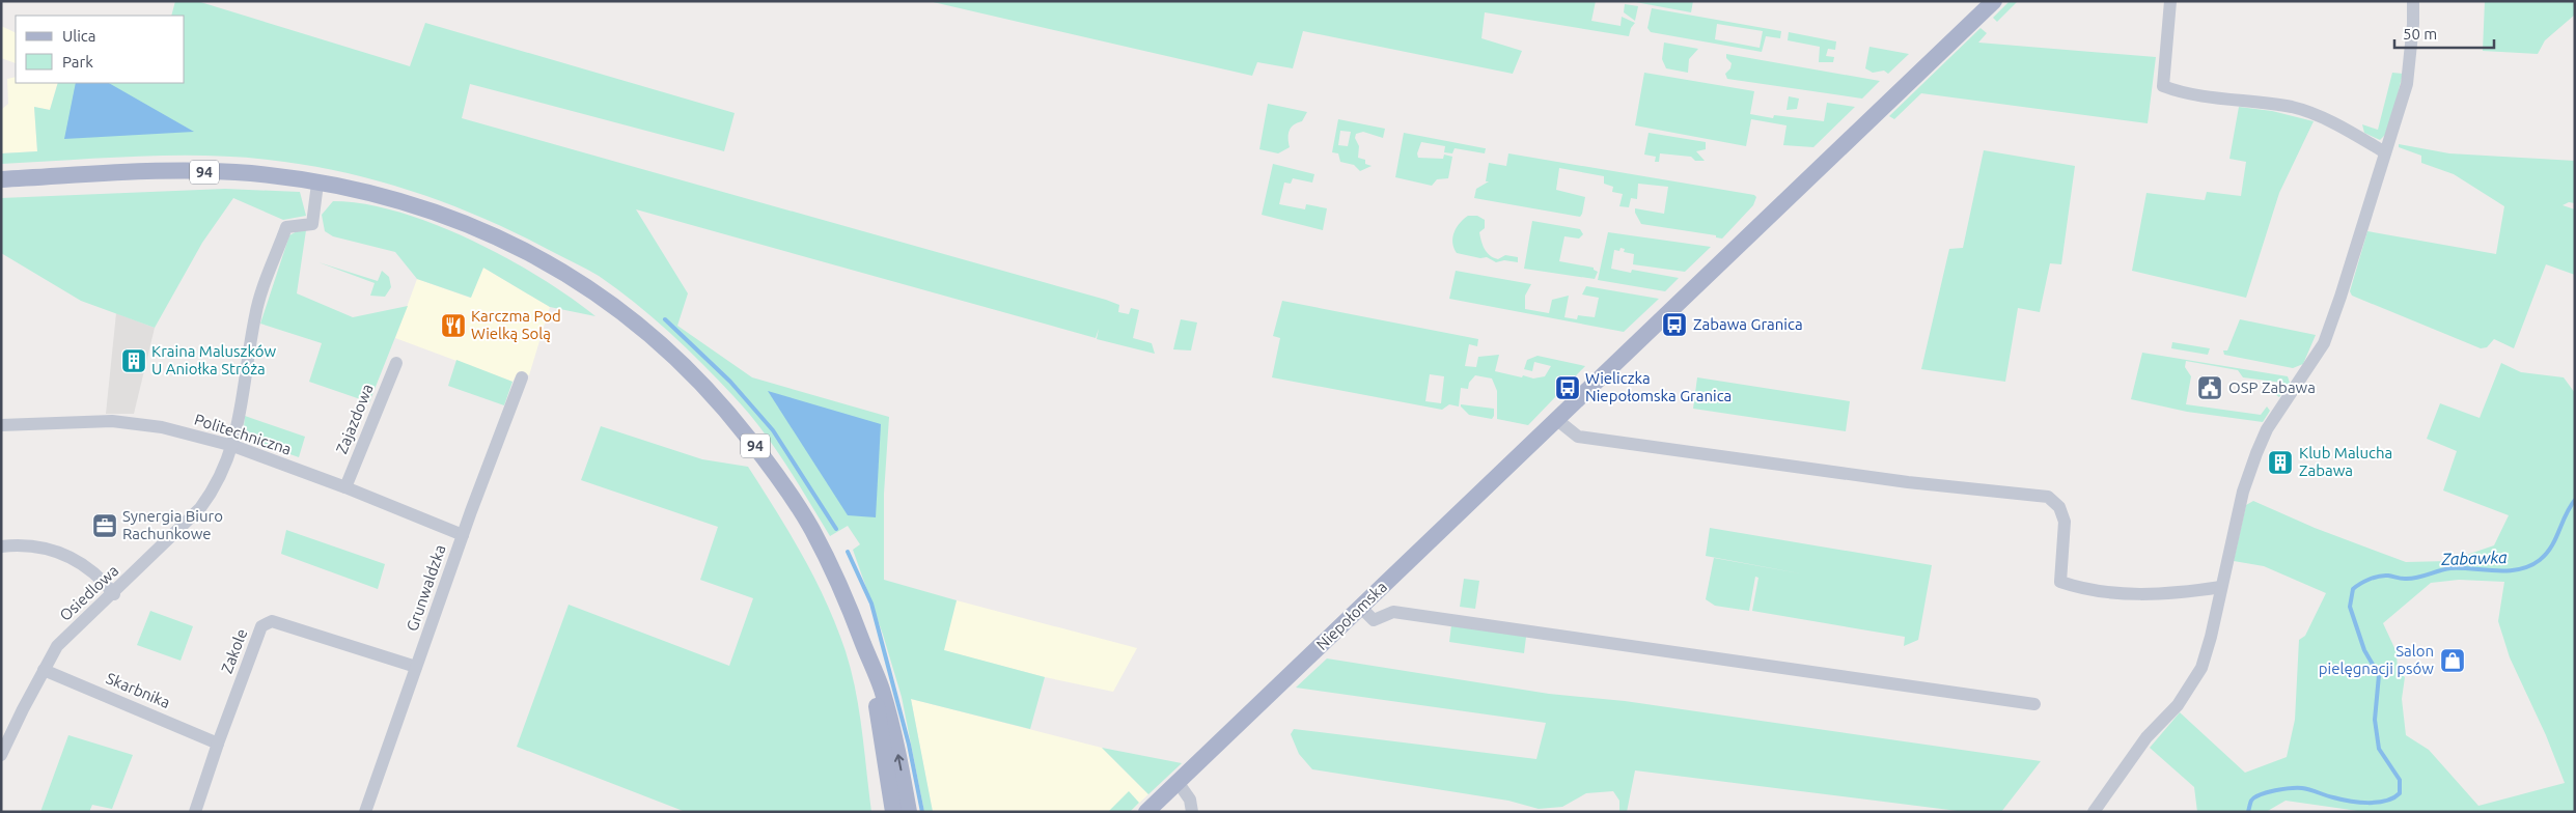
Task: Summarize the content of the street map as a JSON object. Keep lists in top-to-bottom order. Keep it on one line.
{"streets":{"main road":["94","Niepołomska"],"street":["Zajazdowa","Politechniczna","Grunwaldzka","Osiedlowa","Zakole","Skarbnika"]},"crossings":[["94","Osiedlowa"],["Zajazdowa","Politechniczna"],["Politechniczna","Grunwaldzka"],["Politechniczna","Osiedlowa"],["Grunwaldzka","Zakole"],["Osiedlowa","Skarbnika"],["Zakole","Skarbnika"]],"water":["Zabawka"],"places":{"bus stop":["Zabawa Granica","Wieliczka Niepołomska Granica"],"restaurant":["Karczma Pod Wielką Solą"],"building":["Kraina Maluszków U Aniołka Stróża","Klub Malucha Zabawa"],"public building":["OSP Zabawa"],"office":["Synergia Biuro Rachunkowe"],"shop":["Salon pielęgnacji psów"]},"legend":["Ulica","Park"],"scale_bar":"50 m"}
